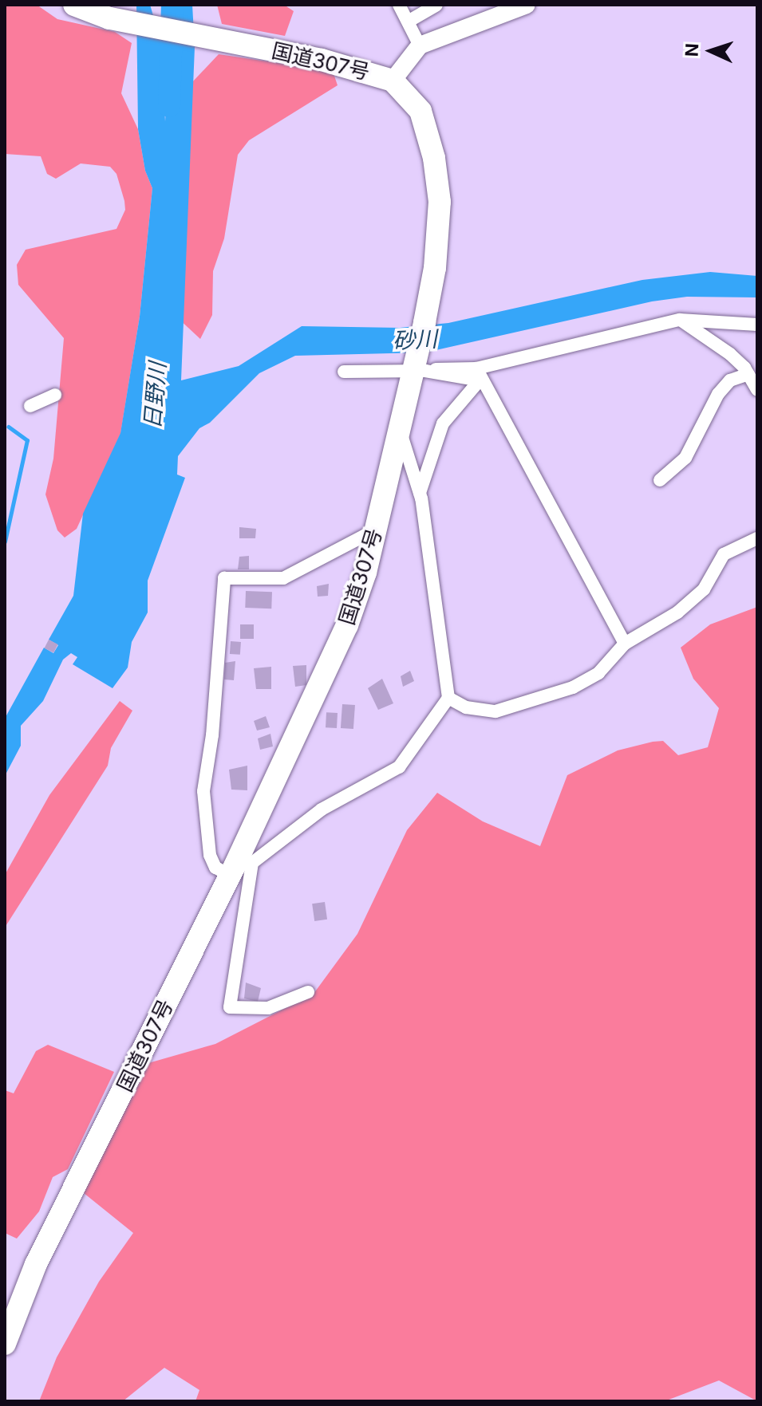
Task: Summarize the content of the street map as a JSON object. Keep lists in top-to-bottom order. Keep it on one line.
{"streets":{"highway":["国道307号"]},"water":["砂川","日野川"],"north":"left"}
